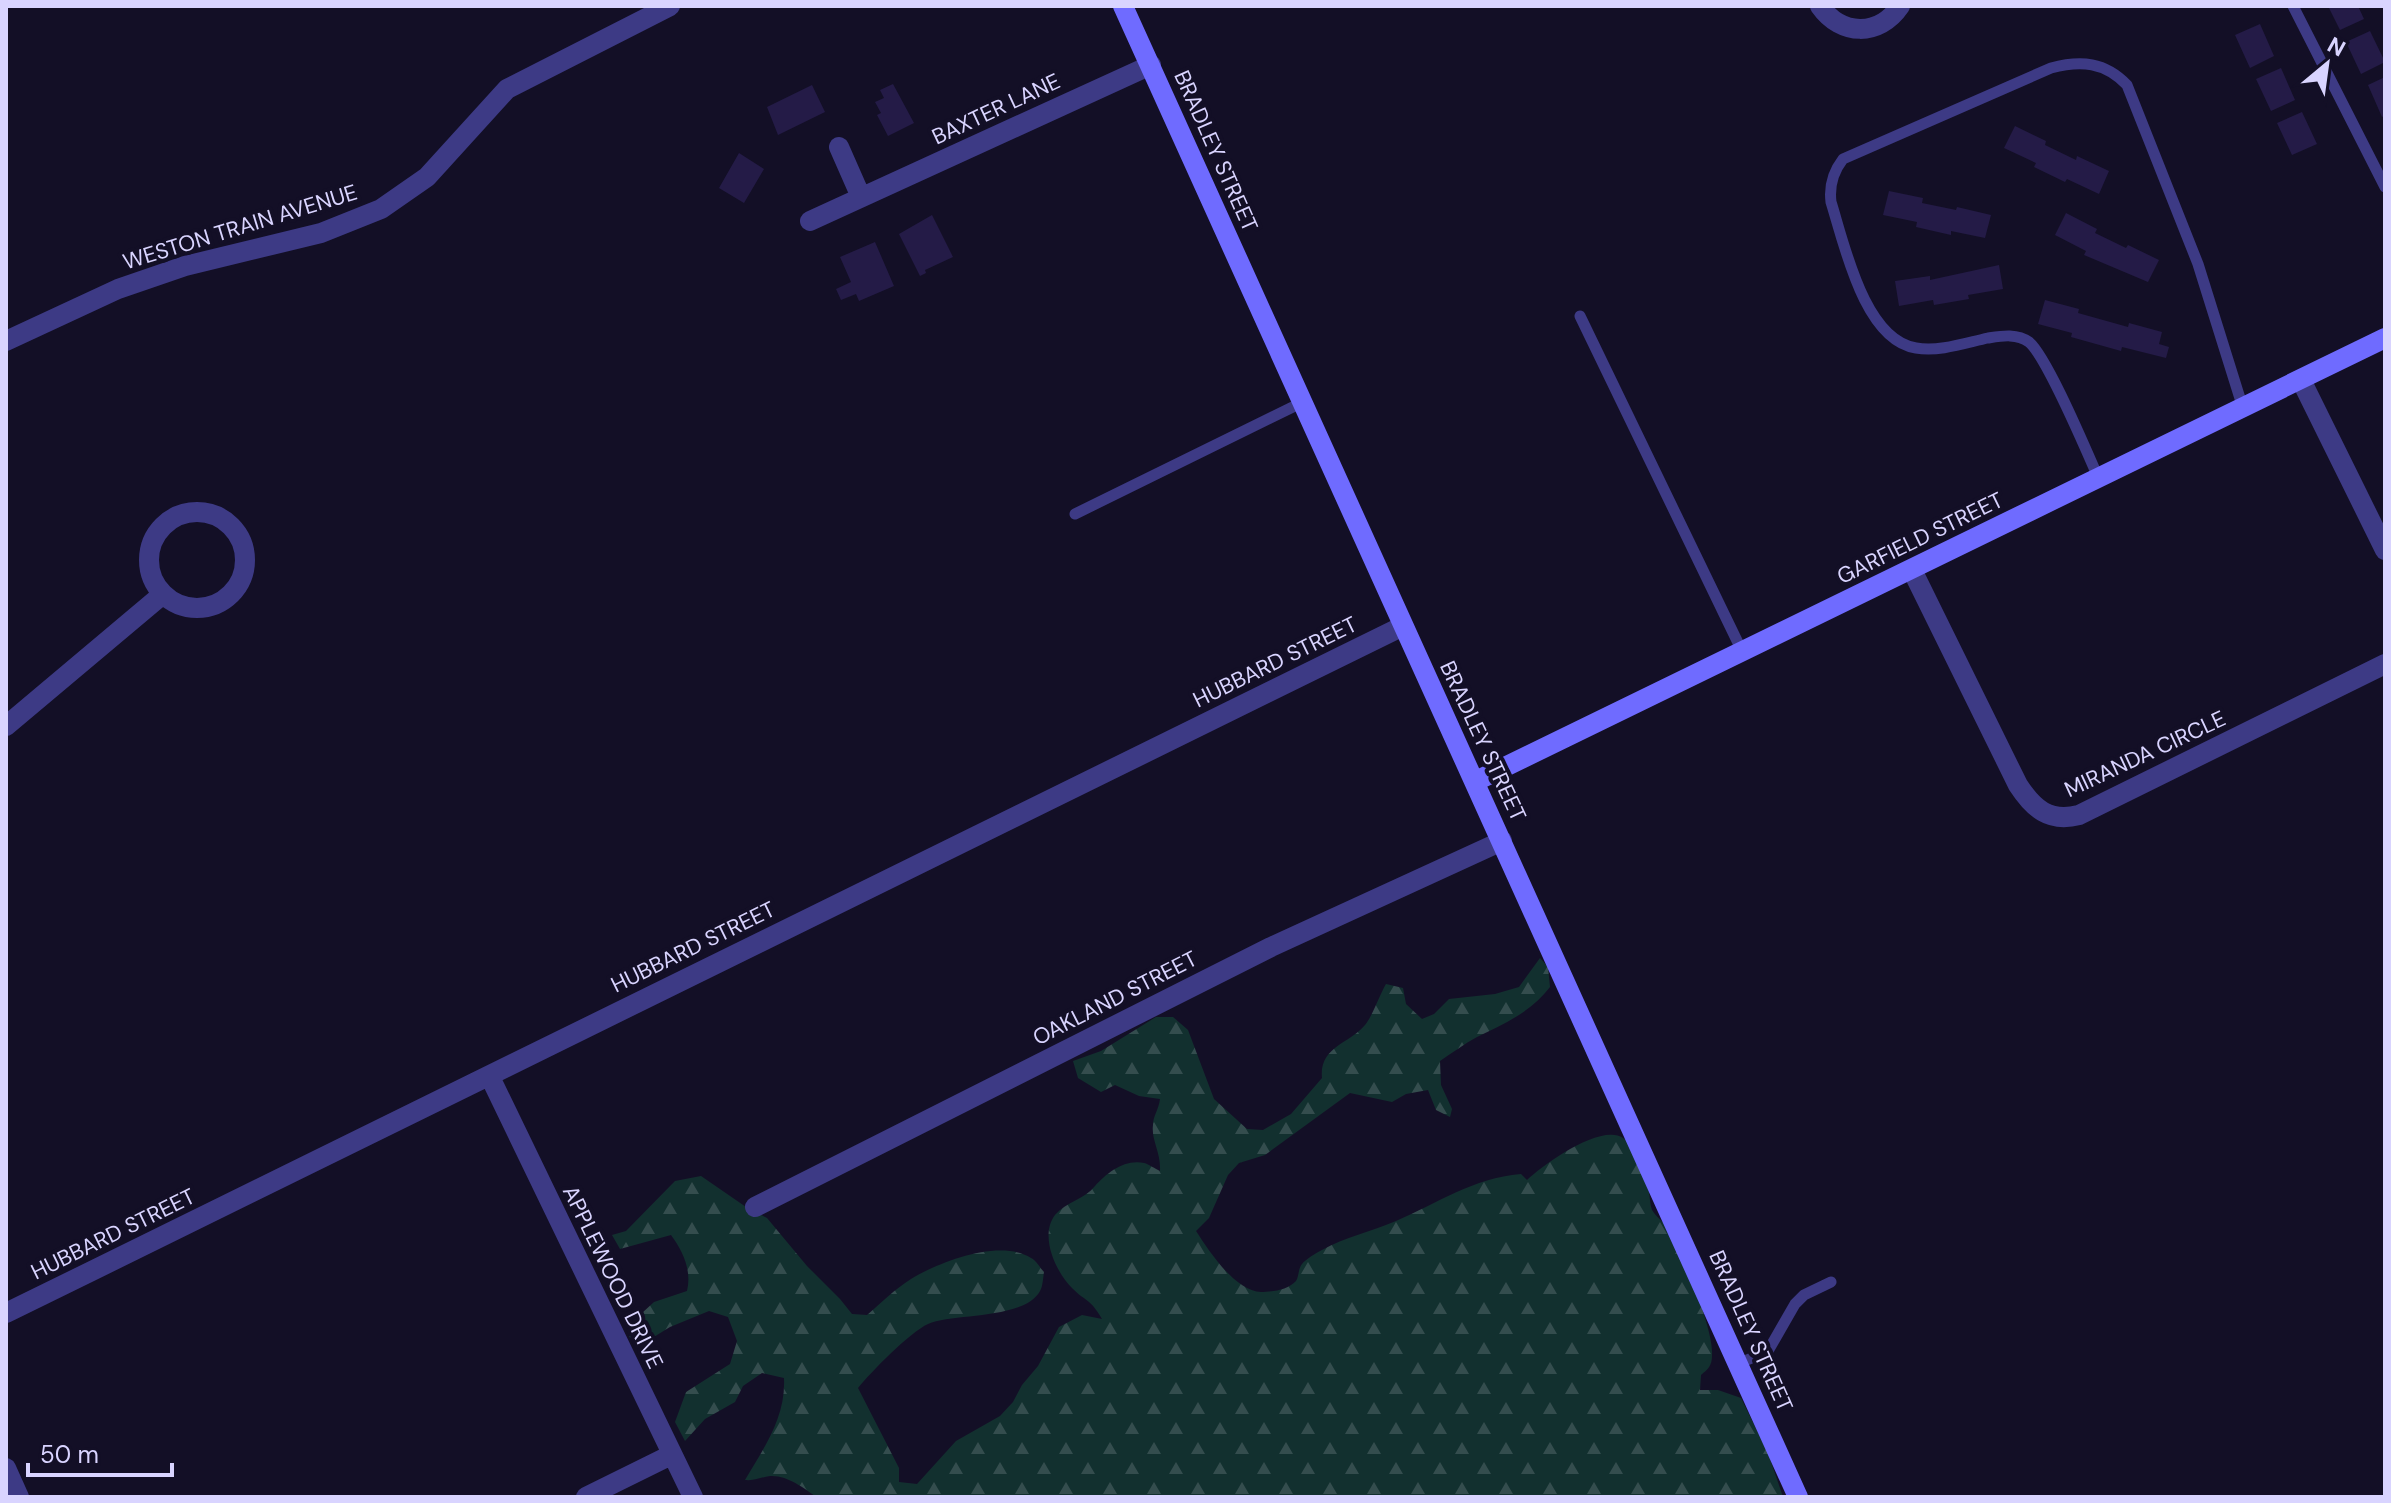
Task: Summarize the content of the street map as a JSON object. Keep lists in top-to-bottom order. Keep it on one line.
{"streets":{"main road":["BRADLEY STREET","GARFIELD STREET"],"street":["BAXTER LANE","WESTON TRAIN AVENUE","HUBBARD STREET","MIRANDA CIRCLE","OAKLAND STREET","APPLEWOOD DRIVE"]},"crossings":[["BAXTER LANE","BRADLEY STREET"],["BRADLEY STREET","GARFIELD STREET"],["BRADLEY STREET","HUBBARD STREET"],["BRADLEY STREET","OAKLAND STREET"],["GARFIELD STREET","MIRANDA CIRCLE"],["HUBBARD STREET","APPLEWOOD DRIVE"]],"scale_bar":"50 m","north":"top right"}
